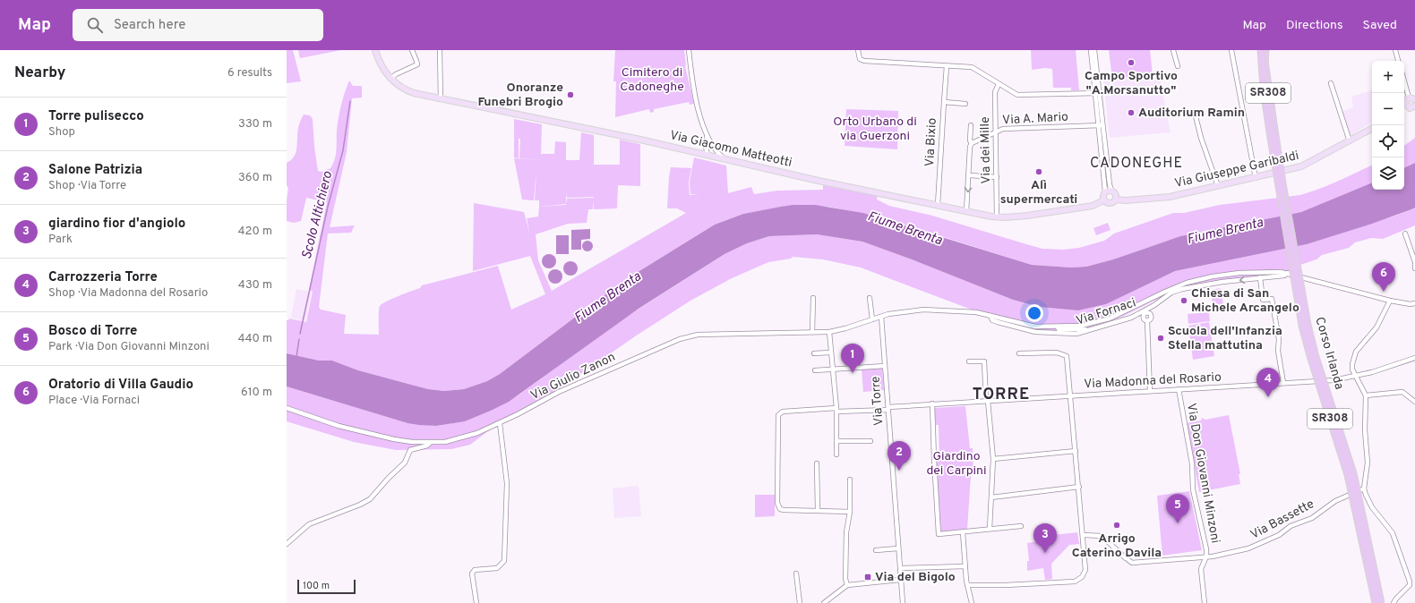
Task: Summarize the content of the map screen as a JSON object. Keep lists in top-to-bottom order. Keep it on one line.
{"streets":{"highway":["SR308","Corso Irlanda"],"main road":["Via Giacomo Matteotti","Via Giuseppe Garibaldi"],"street":["Via A. Mario","Via Bixio","Via dei Mille","Via Fornaci","Via Giulio Zanon","Via Madonna del Rosario","Via Torre","Via Don Giovanni Minzoni","Via Bassette"]},"crossings":[["SR308","Corso Irlanda"],["Via A. Mario","Via dei Mille"],["Via Bixio","Via Giacomo Matteotti"],["Via Giacomo Matteotti","Via dei Mille"],["Via Giacomo Matteotti","Via Giuseppe Garibaldi"],["Via Fornaci","Via Giulio Zanon"],["Via Fornaci","Via Torre"],["Via Giulio Zanon","Via Torre"],["Via Madonna del Rosario","Via Torre"],["Via Madonna del Rosario","Via Don Giovanni Minzoni"],["Via Don Giovanni Minzoni","Via Bassette"]],"districts":["CADONEGHE","TORRE"],"water":["Scolo Altichiero","Fiume Brenta"],"parks":["Cimitero di Cadoneghe","Orto Urbano di via Guerzoni","Giardino dei Carpini"],"places":{"other":["Campo Sportivo \"A.Morsanutto\"","Onoranze Funebri Brogio","Auditorium Ramin","Alì supermercati","Chiesa di San Michele Arcangelo","Scuola dell'Infanzia Stella mattutina","Arrigo Caterino Davila"],"transit":["Via del Bigolo"]},"scale_bar":"100 m","page":{"header":"Map","search":"Search here","nav":["Map","Directions","Saved"],"heading":["Nearby","6 results"],"map_buttons":["+","−"],"list":[{"mark":"1","name":"Torre pulisecco","note":"Shop","value":"330 m"},{"mark":"2","name":"Salone Patrizia","note":"Shop · Via Torre","value":"360 m"},{"mark":"3","name":"giardino fior d'angiolo","note":"Park","value":"420 m"},{"mark":"4","name":"Carrozzeria Torre","note":"Shop · Via Madonna del Rosario","value":"430 m"},{"mark":"5","name":"Bosco di Torre","note":"Park · Via Don Giovanni Minzoni","value":"440 m"},{"mark":"6","name":"Oratorio di Villa Gaudio","note":"Place · Via Fornaci","value":"610 m"}],"pins":["6","1","4","2","5","3"],"scale":"100 m"}}
